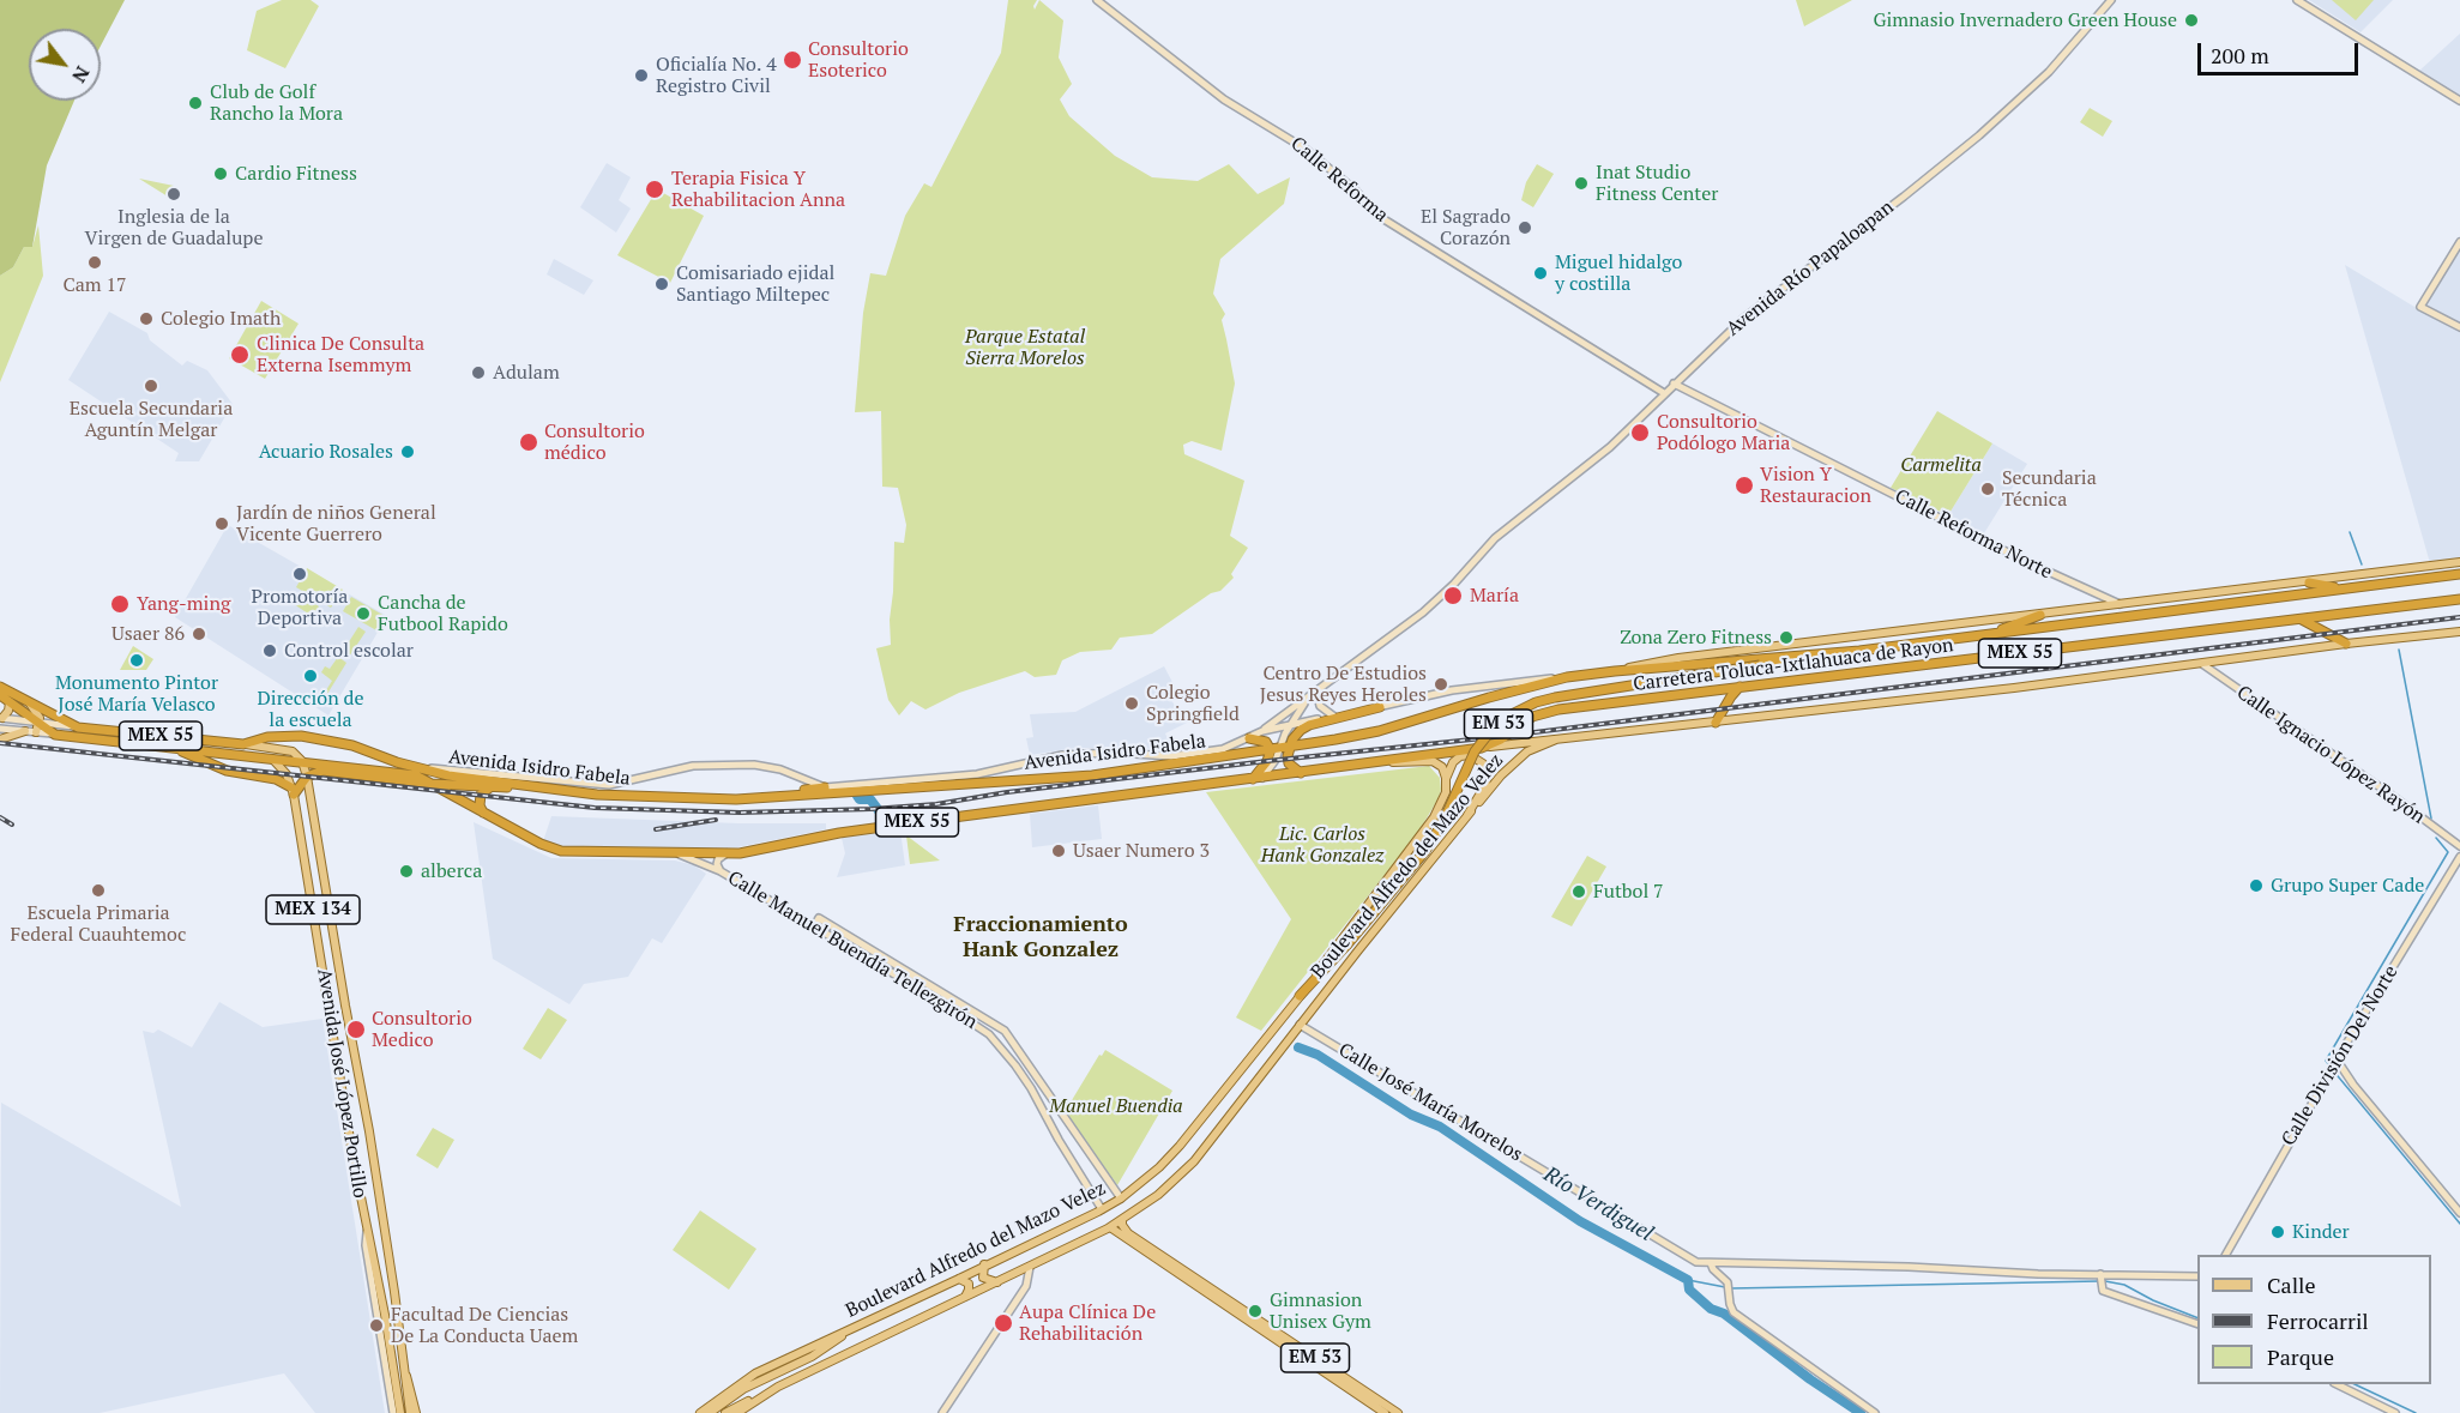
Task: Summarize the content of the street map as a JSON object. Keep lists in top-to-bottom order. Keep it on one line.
{"streets":{"highway":["MEX 55","Carretera Toluca-Ixtlahuaca de Rayon","EM 53","Avenida Isidro Fabela","Boulevard Alfredo del Mazo Velez"],"main road":["Calle Reforma","Avenida Río Papaloapan","Calle Reforma Norte","Calle Ignacio López Rayón","MEX 134","Calle Manuel Buendía Tellezgirón","Calle División Del Norte","Avenida José López Portillo","Calle José María Morelos"]},"crossings":[["Calle Reforma","Avenida Río Papaloapan"],["Avenida Río Papaloapan","Calle Reforma Norte"],["Avenida Río Papaloapan","Avenida Isidro Fabela"],["Calle Reforma Norte","Carretera Toluca-Ixtlahuaca de Rayon"],["MEX 55","Avenida Isidro Fabela"],["MEX 55","Avenida José López Portillo"],["Carretera Toluca-Ixtlahuaca de Rayon","Avenida Isidro Fabela"],["Carretera Toluca-Ixtlahuaca de Rayon","Boulevard Alfredo del Mazo Velez"],["EM 53","Boulevard Alfredo del Mazo Velez"],["Avenida Isidro Fabela","Calle Manuel Buendía Tellezgirón"],["Avenida Isidro Fabela","Avenida José López Portillo"],["Boulevard Alfredo del Mazo Velez","Calle Manuel Buendía Tellezgirón"],["Boulevard Alfredo del Mazo Velez","Calle José María Morelos"]],"districts":["Fraccionamiento Hank Gonzalez"],"water":["Río Verdiguel"],"parks":["Parque Estatal Sierra Morelos","Carmelita","Lic. Carlos Hank Gonzalez","Manuel Buendia"],"places":["Gimnasio Invernadero Green House","Consultorio Esoterico","Oficialía No. 4 Registro Civil","Club de Golf Rancho la Mora","Cardio Fitness","Inat Studio Fitness Center","Terapia Fisica Y Rehabilitacion Anna","Inglesia de la Virgen de Guadalupe","El Sagrado Corazón","Cam 17","Miguel hidalgo y costilla","Comisariado ejidal Santiago Miltepec","Colegio Imath","Clinica De Consulta Externa Isemmym","Adulam","Escuela Secundaria Aguntín Melgar","Consultorio Podólogo Maria","Consultorio médico","Acuario Rosales","Vision Y Restauracion","Secundaria Técnica","Jardín de niños General Vicente Guerrero","Promotoría Deportiva","María","Yang-ming","Cancha de Futbool Rapido","Usaer 86","Zona Zero Fitness","Control escolar","Monumento Pintor José María Velasco","Dirección de la escuela","Centro De Estudios Jesus Reyes Heroles","Colegio Springfield","Usaer Numero 3","alberca","Grupo Super Cade","Escuela Primaria Federal Cuauhtemoc","Futbol 7","Consultorio Medico","Kinder","Gimnasion Unisex Gym","Aupa Clínica De Rehabilitación","Facultad De Ciencias De La Conducta Uaem"],"legend":["Calle","Ferrocarril","Parque"],"scale_bar":"200 m","north":"bottom right"}
